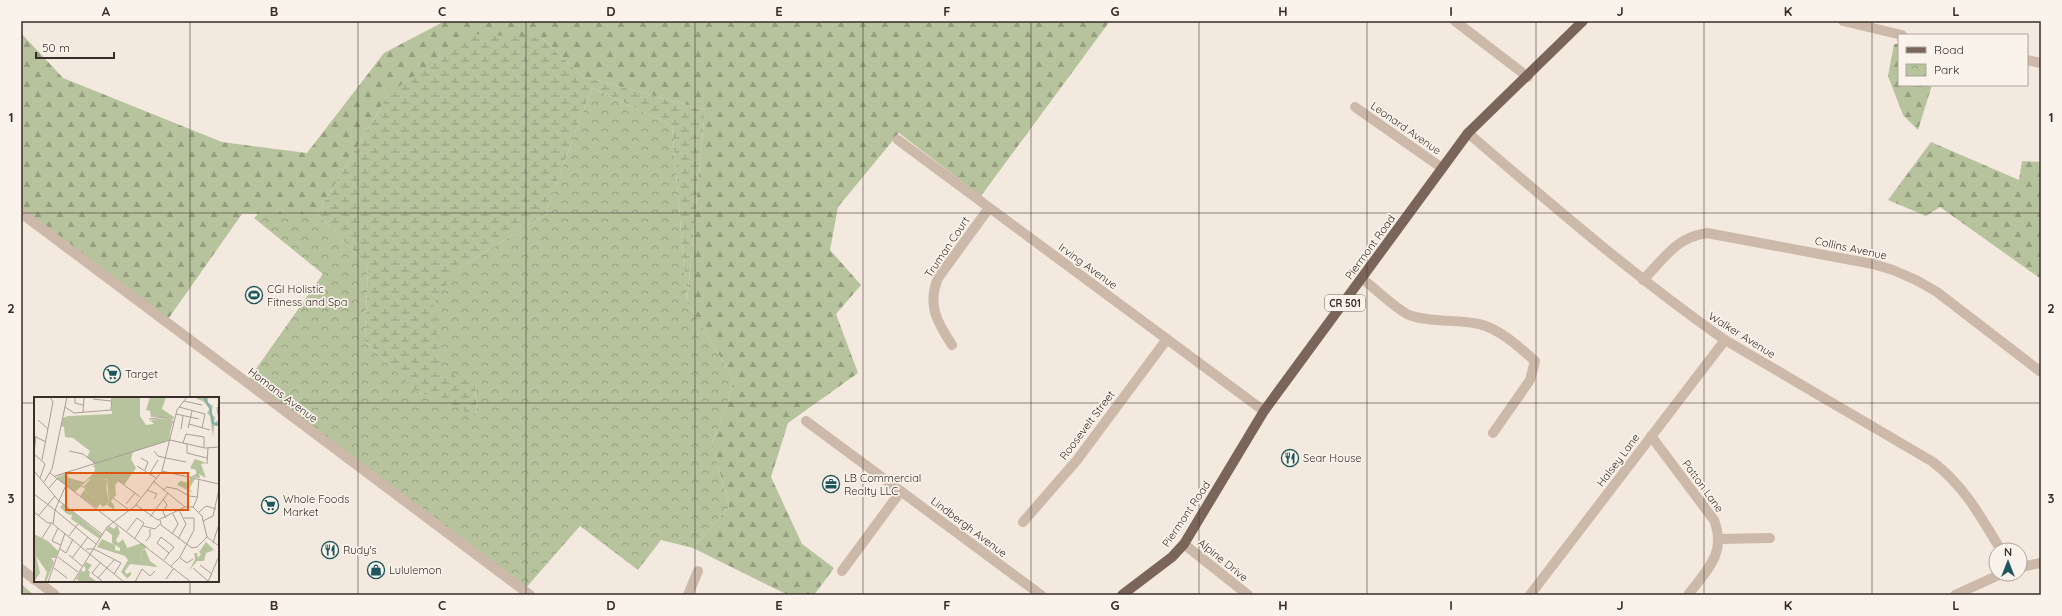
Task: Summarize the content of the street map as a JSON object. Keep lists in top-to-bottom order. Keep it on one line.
{"streets":{"main road":["Piermont Road","CR 501"],"street":["Leonard Avenue","Truman Court","Collins Avenue","Irving Avenue","Walker Avenue","Homans Avenue","Roosevelt Street","Halsey Lane","Patton Lane","Lindbergh Avenue","Alpine Drive"]},"crossings":[["Leonard Avenue","Piermont Road"],["Truman Court","Irving Avenue"],["Piermont Road","Irving Avenue"],["Piermont Road","Walker Avenue"],["Piermont Road","Alpine Drive"],["Collins Avenue","Walker Avenue"],["Irving Avenue","Roosevelt Street"],["Walker Avenue","Halsey Lane"],["Halsey Lane","Patton Lane"]],"places":{"sports":["CGI Holistic Fitness and Spa"],"supermarket":["Target","Whole Foods Market"],"restaurant":["Sear House","Rudy's"],"office":["LB Commercial Realty LLC"],"shop":["Lululemon"]},"legend":["Road","Park"],"scale_bar":"50 m","north":"top","grid":{"columns":["A","B","C","D","E","F","G","H","I","J","K","L"],"rows":["1","2","3"]}}
